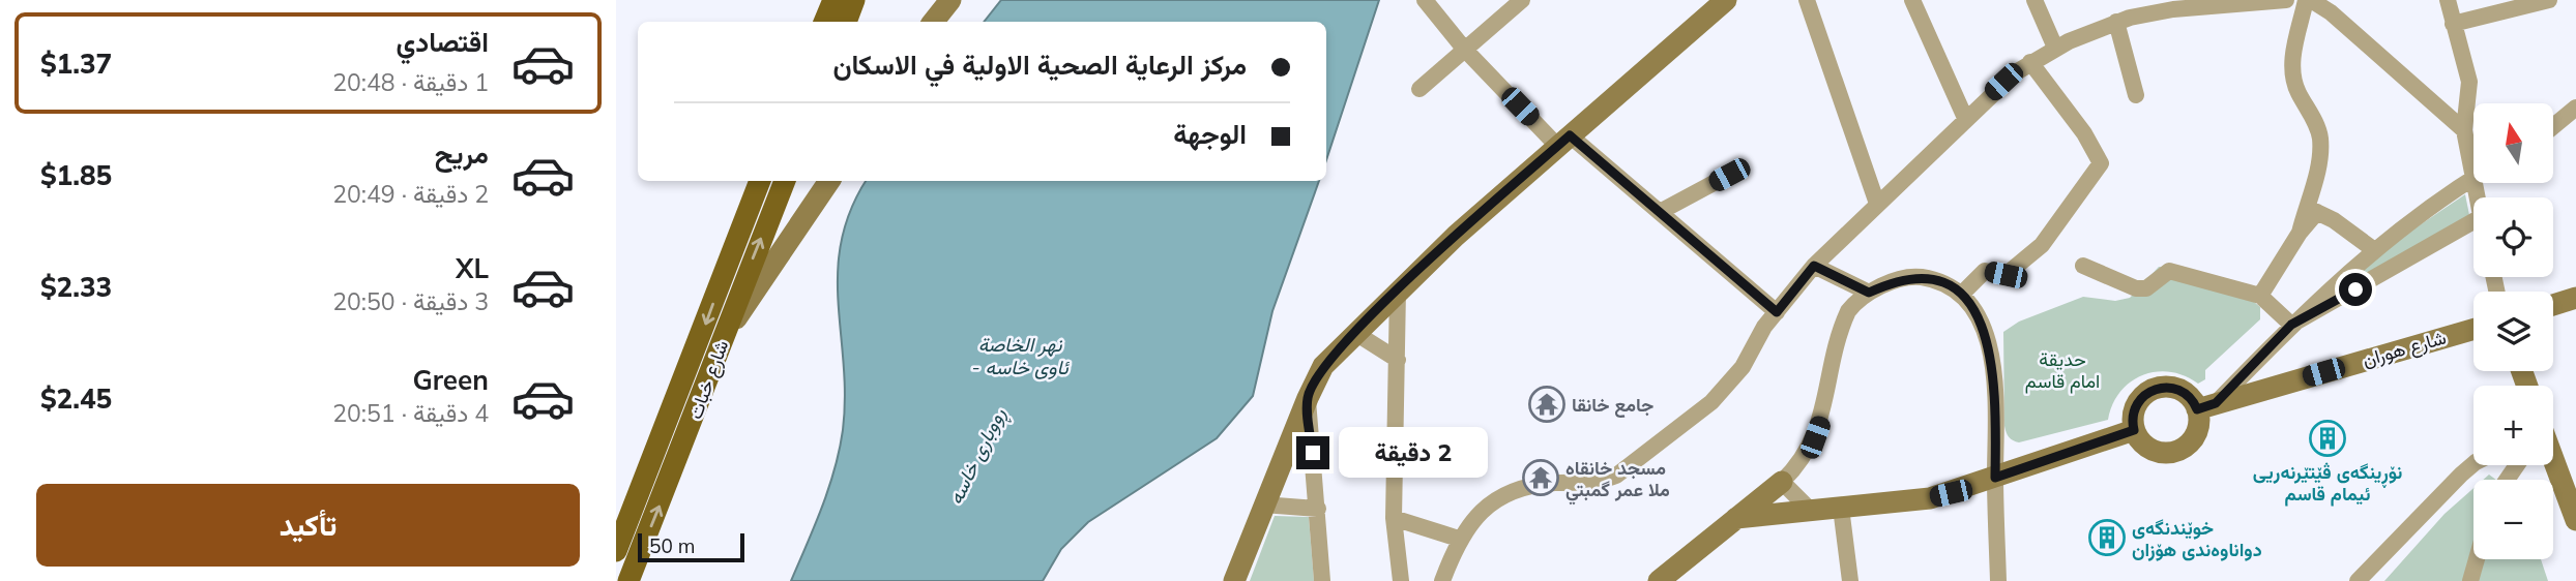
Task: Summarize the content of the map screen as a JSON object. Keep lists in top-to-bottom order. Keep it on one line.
{"streets":{"main road":["شارع خبات"],"street":["شارع هوران"]},"water":["نهر الخاصة - ئاوی خاسە","ڕووباری خاسە"],"parks":["حديقة امام قاسم"],"places":{"temple":["جامع خانقا","مسجد خانقاه ملا عمر گمبتي"],"building":["نۆڕینگەی ڤێتێرنەریی ئیمام قاسم","خوێندنگەی دواناوەندی هۆزان"]},"scale_bar":"50 m","north":"top","page":{"list":[{"name":"اقتصادي","note":"1 دقيقة · 20:48","value":"$1.37"},{"name":"مريح","note":"2 دقيقة · 20:49","value":"$1.85"},{"name":"XL","note":"3 دقيقة · 20:50","value":"$2.33"},{"name":"Green","note":"4 دقيقة · 20:51","value":"$2.45"}],"banner":["مركز الرعاية الصحية الاولية في الاسكان","الوجهة"],"map_buttons":["+","−"],"bubble":"2 دقيقة","buttons":"تأكيد","scale":"50 m"}}
